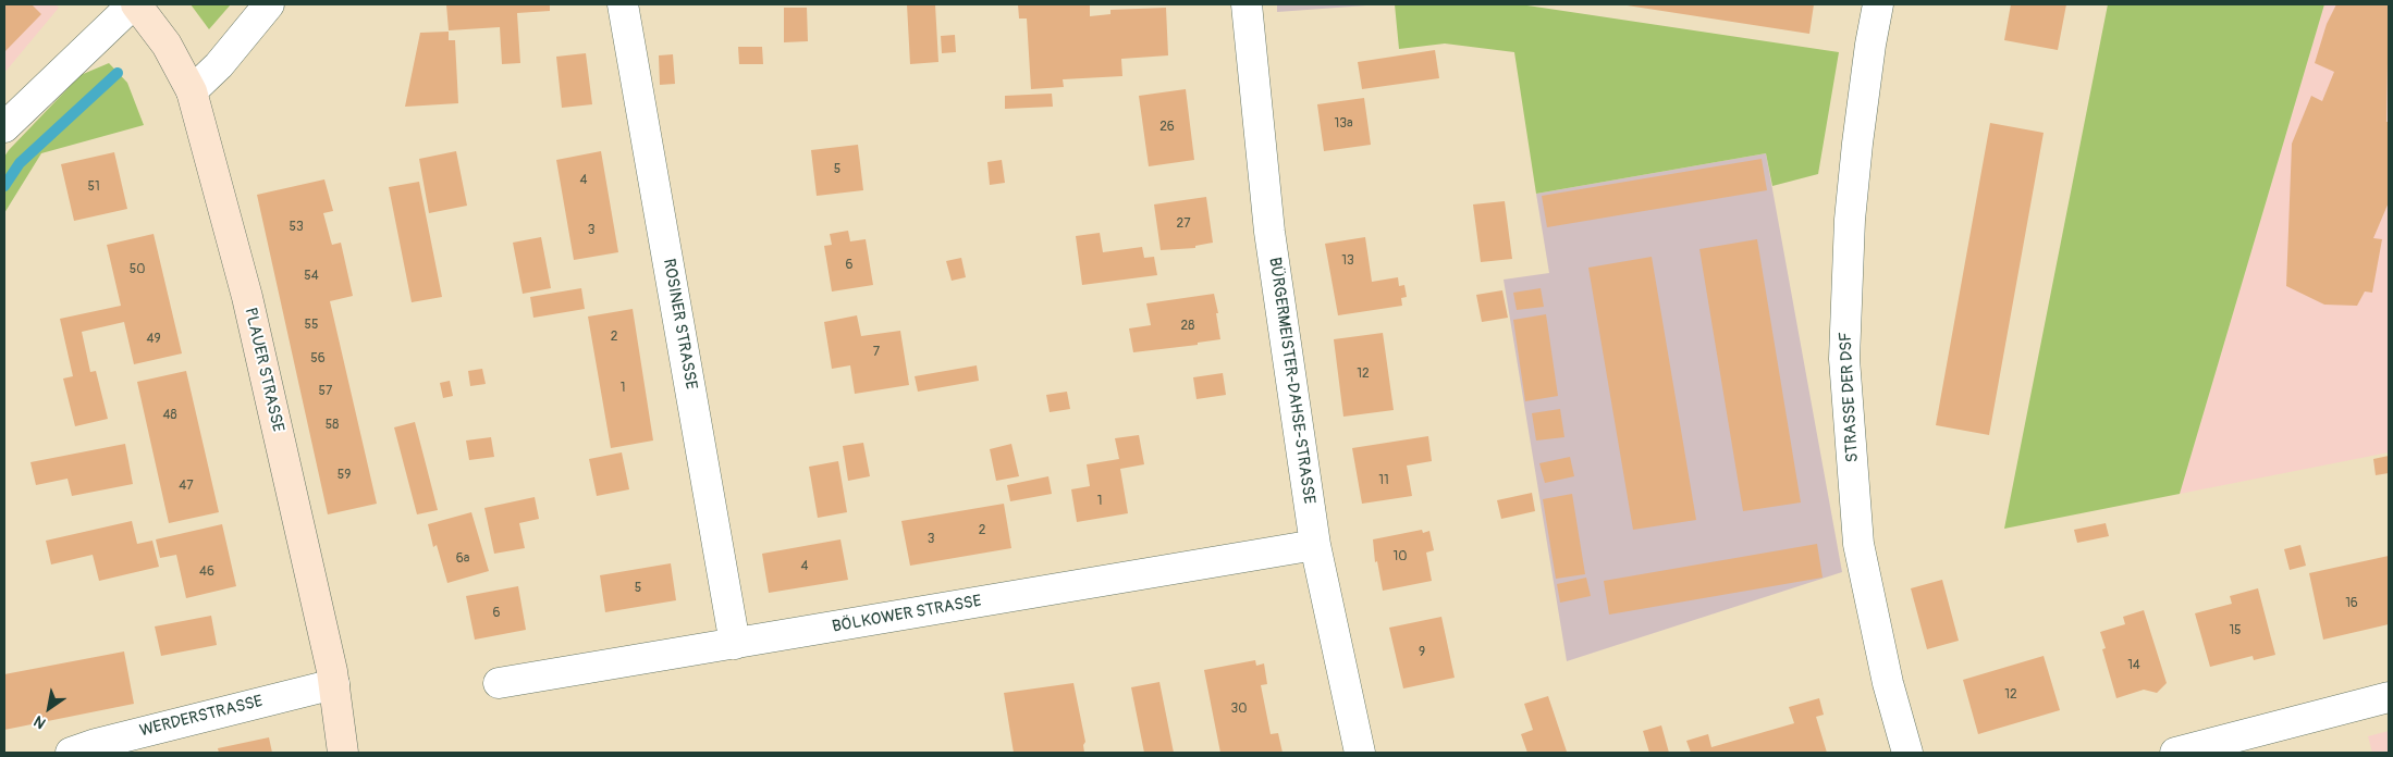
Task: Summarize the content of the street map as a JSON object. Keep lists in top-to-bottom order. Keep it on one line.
{"streets":{"main road":["PLAUER STRASSE"],"street":["ROSINER STRASSE","BÜRGERMEISTER-DAHSE-STRASSE","STRASSE DER DSF","BÖLKOWER STRASSE","WERDERSTRASSE"]},"crossings":[["ROSINER STRASSE","BÖLKOWER STRASSE"],["PLAUER STRASSE","WERDERSTRASSE"],["BÜRGERMEISTER-DAHSE-STRASSE","BÖLKOWER STRASSE"]],"house_numbers":["13a","26","5","4","51","27","53","3","13","6","50","54","55","28","2","49","7","56","12","1","57","48","58","59","11","47","1","2","3","10","6a","4","46","5","16","6","15","9","14","12","30"],"north":"bottom left"}
